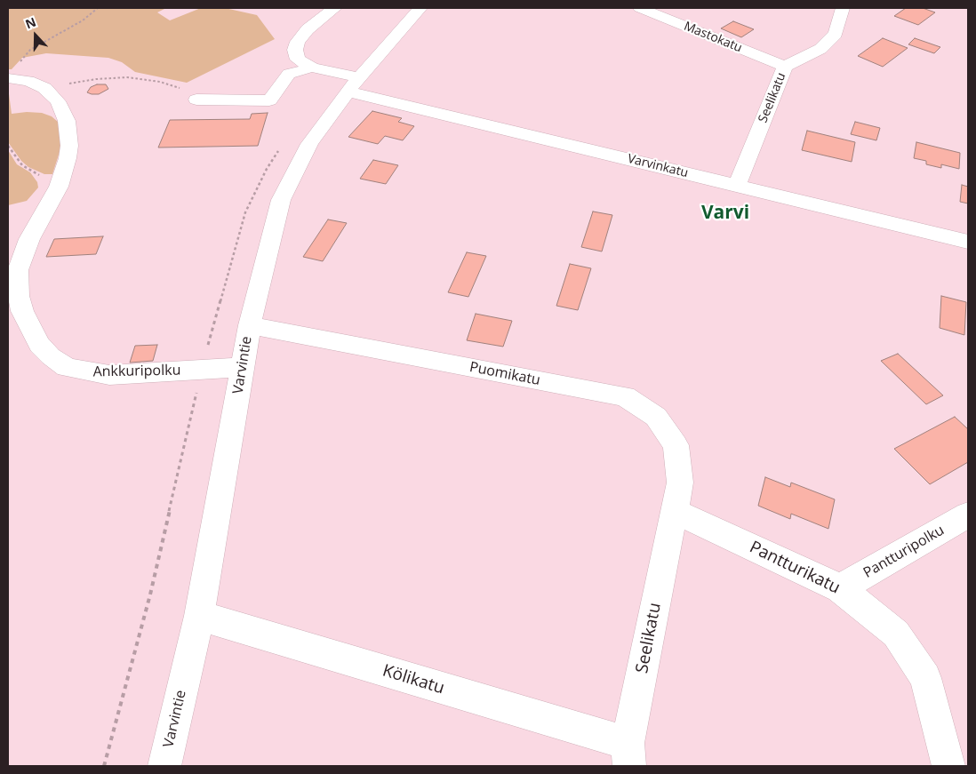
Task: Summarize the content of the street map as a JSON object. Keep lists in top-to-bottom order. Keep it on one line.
{"streets":{"street":["Mastokatu","Seelikatu","Varvinkatu","Varvintie","Ankkuripolku","Puomikatu","Pantturipolku","Pantturikatu","Kölikatu"]},"crossings":[["Mastokatu","Seelikatu"],["Seelikatu","Varvinkatu"],["Seelikatu","Puomikatu"],["Seelikatu","Pantturikatu"],["Seelikatu","Kölikatu"],["Varvinkatu","Varvintie"],["Varvintie","Ankkuripolku"],["Varvintie","Puomikatu"],["Varvintie","Kölikatu"],["Puomikatu","Pantturikatu"],["Pantturipolku","Pantturikatu"]],"districts":["Varvi"],"north":"top"}
